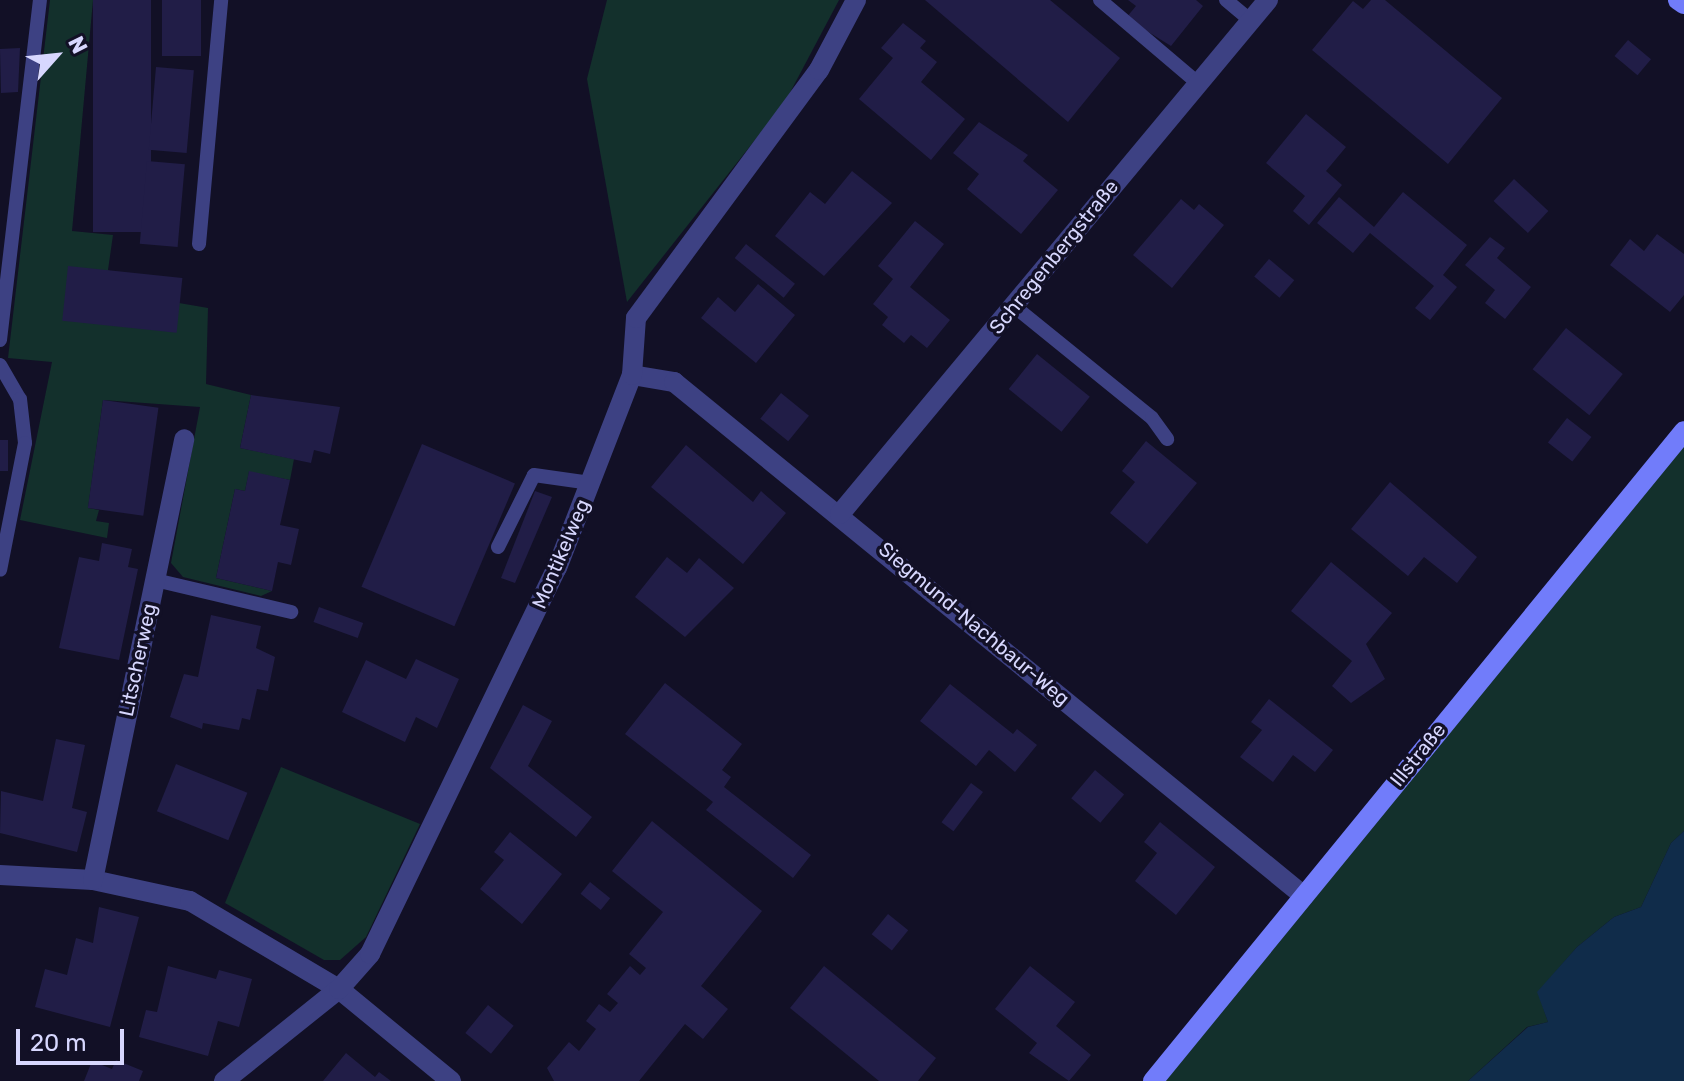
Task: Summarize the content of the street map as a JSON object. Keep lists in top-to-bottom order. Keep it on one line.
{"streets":{"main road":["Illstraße"],"street":["Schregenbergstraße","Montikelweg","Siegmund-Nachbaur-Weg","Litscherweg"]},"crossings":[["Schregenbergstraße","Siegmund-Nachbaur-Weg"],["Montikelweg","Siegmund-Nachbaur-Weg"],["Siegmund-Nachbaur-Weg","Illstraße"]],"scale_bar":"20 m","north":"top right"}
